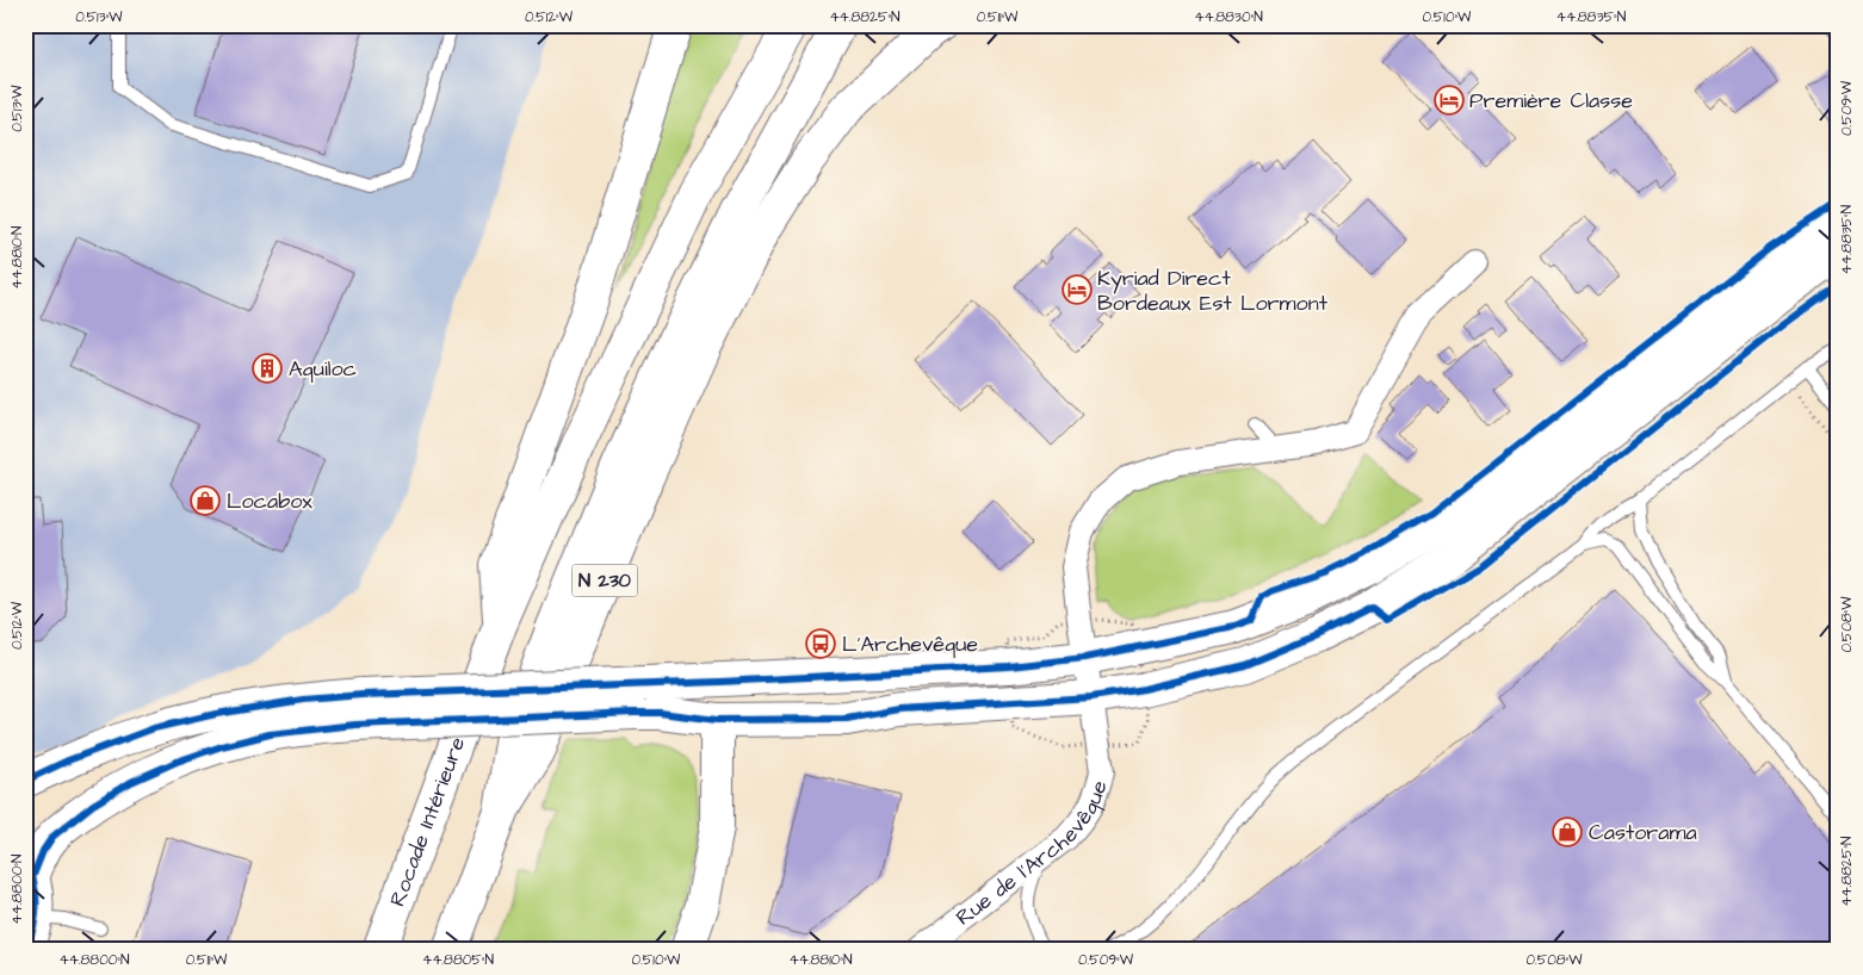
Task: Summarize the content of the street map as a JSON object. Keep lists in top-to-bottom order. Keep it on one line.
{"streets":{"main road":["N 230","Rocade Intérieure"],"street":["Rue de l'Archevêque"]},"places":{"hotel":["Première Classe","Kyriad Direct Bordeaux Est Lormont"],"building":["Aquiloc"],"shop":["Locabox","Castorama"],"bus stop":["L'Archevêque"]},"coordinates":["0.513°W","0.512°W","44.8825°N","0.511°W","44.8830°N","0.510°W","44.8835°N","0.509°W","44.8810°N","0.508°W","44.8800°N","44.8805°N"]}
